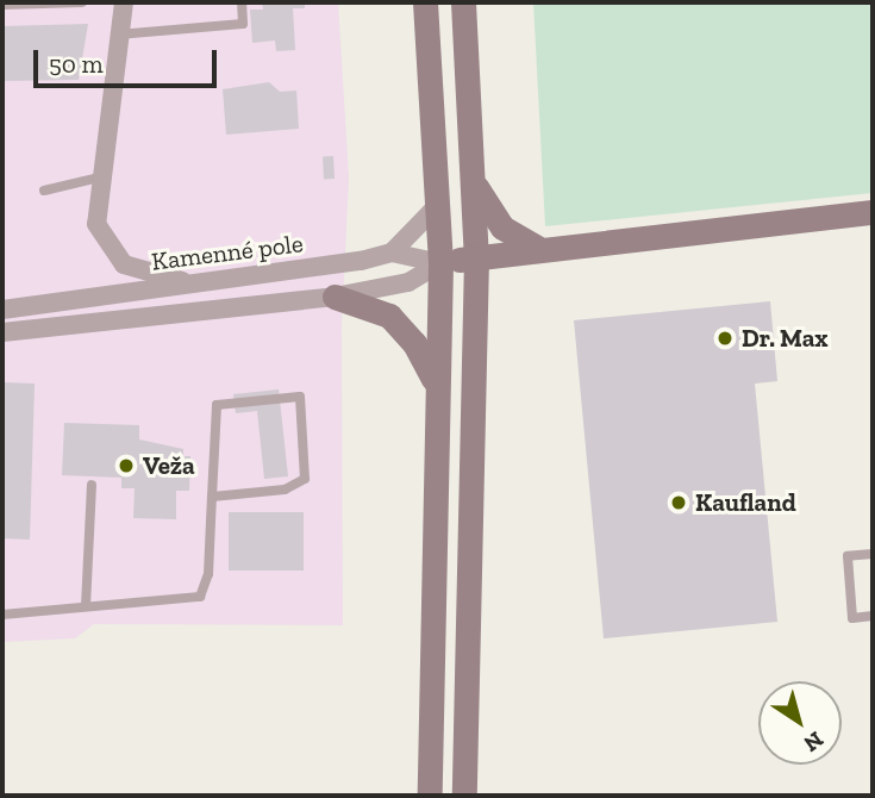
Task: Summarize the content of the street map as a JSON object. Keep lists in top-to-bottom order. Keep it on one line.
{"streets":{"street":["Kamenné pole"]},"places":["Dr. Max","Veža","Kaufland"],"scale_bar":"50 m","north":"bottom right"}
